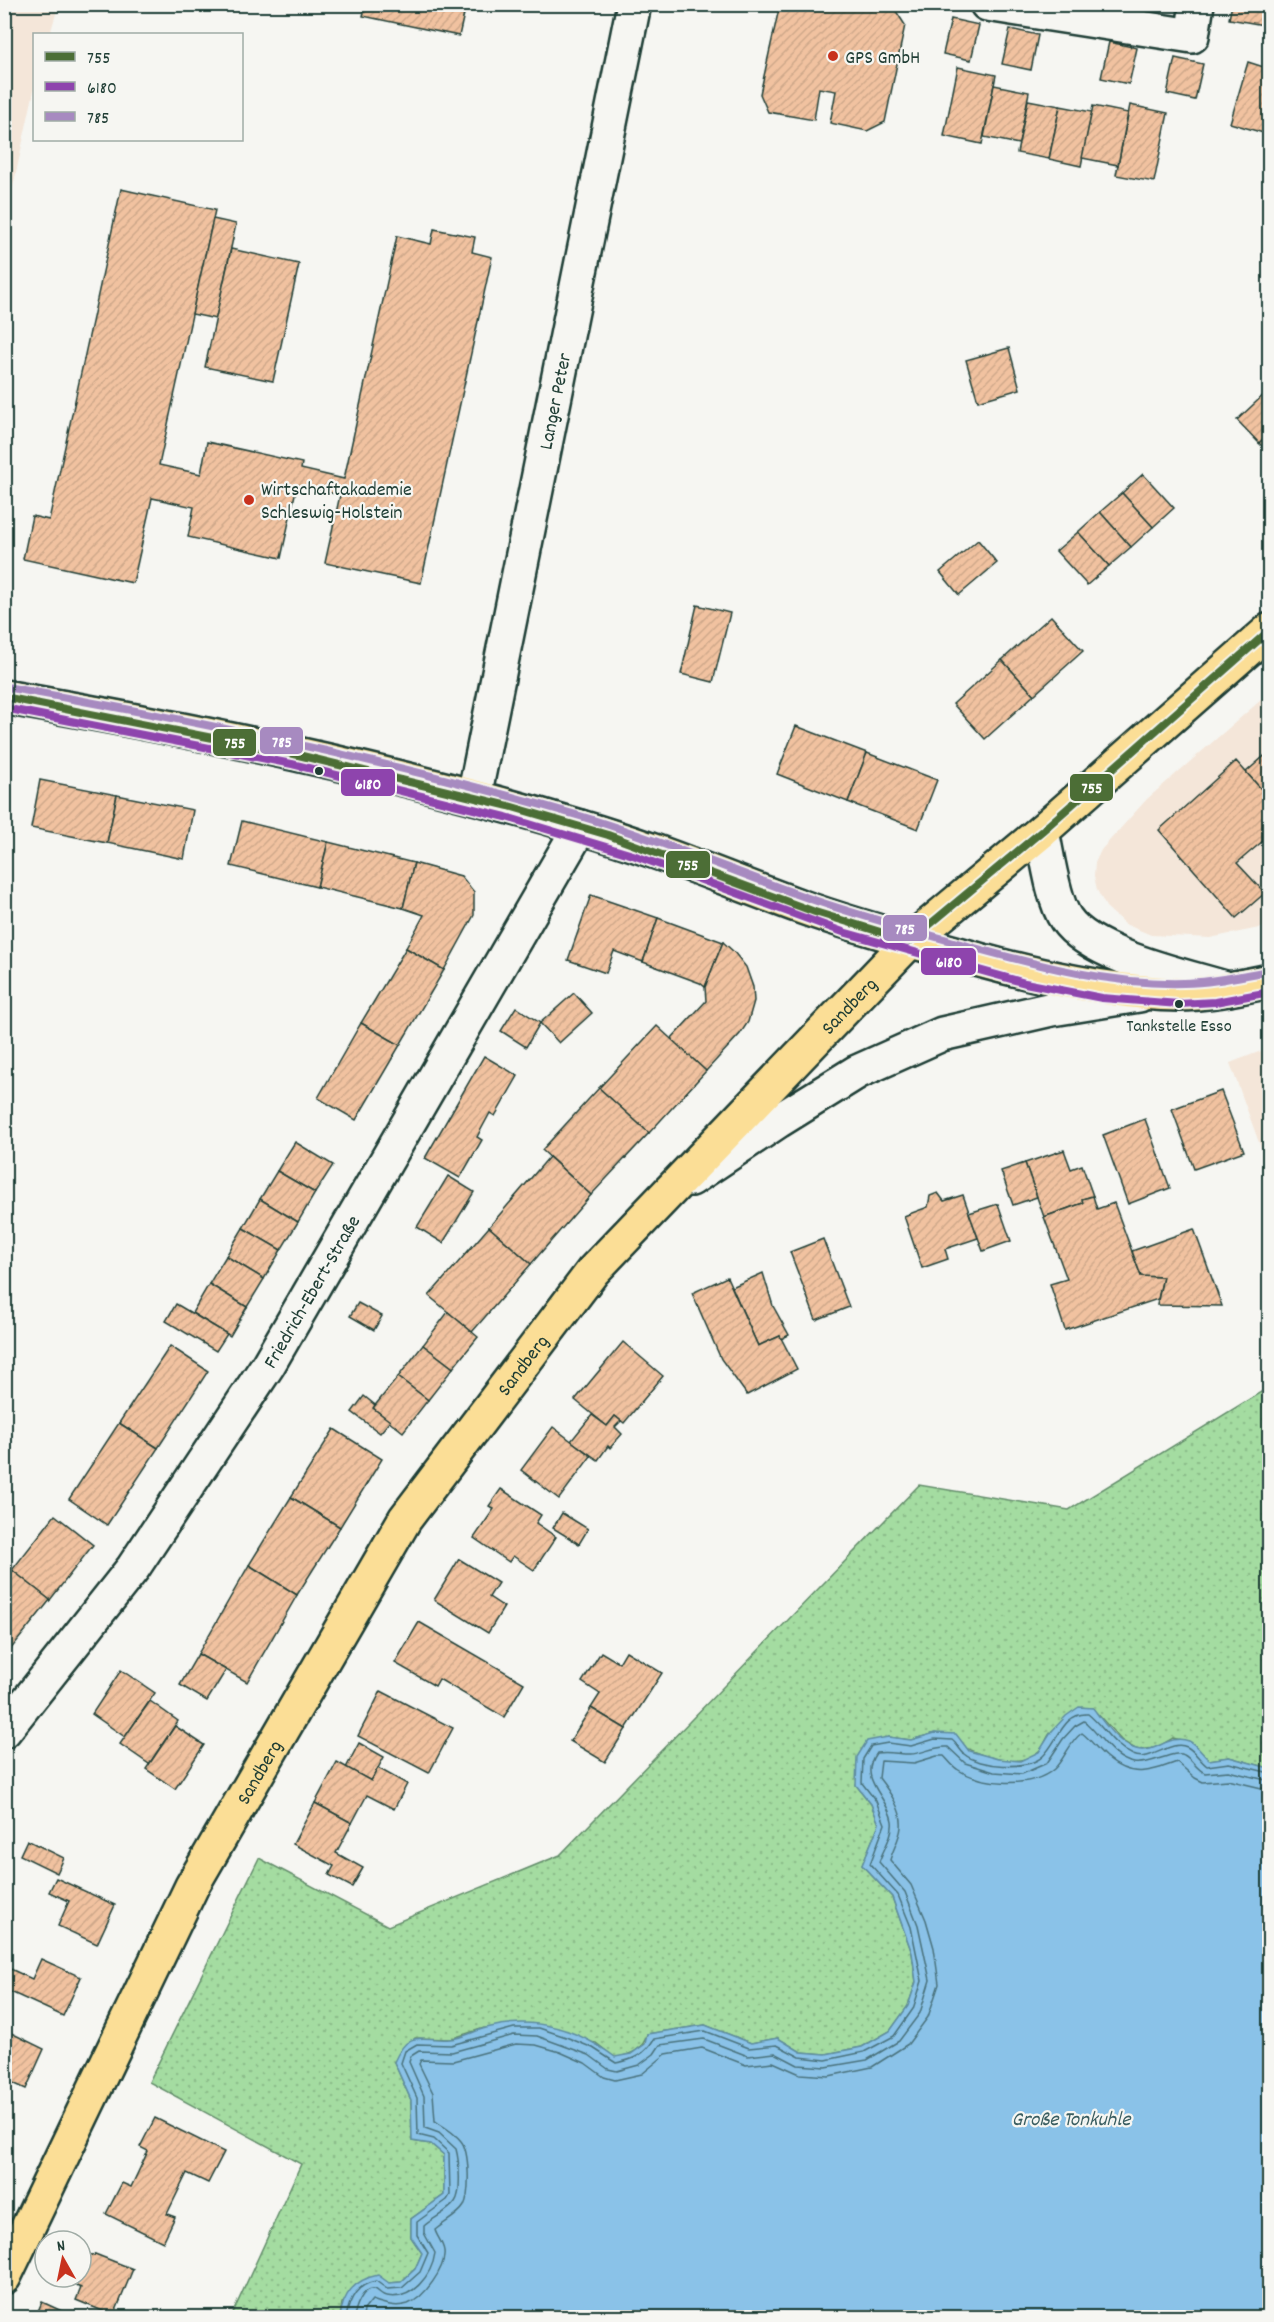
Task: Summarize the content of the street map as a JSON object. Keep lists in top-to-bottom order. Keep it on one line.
{"streets":{"main road":["Sandberg"],"street":["Langer Peter","Friedrich-Ebert-Straße"]},"water":["Große Tonkuhle"],"places":["GPS GmbH","Wirtschaftakademie Schleswig-Holstein","Tankstelle Esso"],"lines":["transit line 755","transit line 785","transit line 6180"],"legend":["755","6180","785"],"north":"top"}
